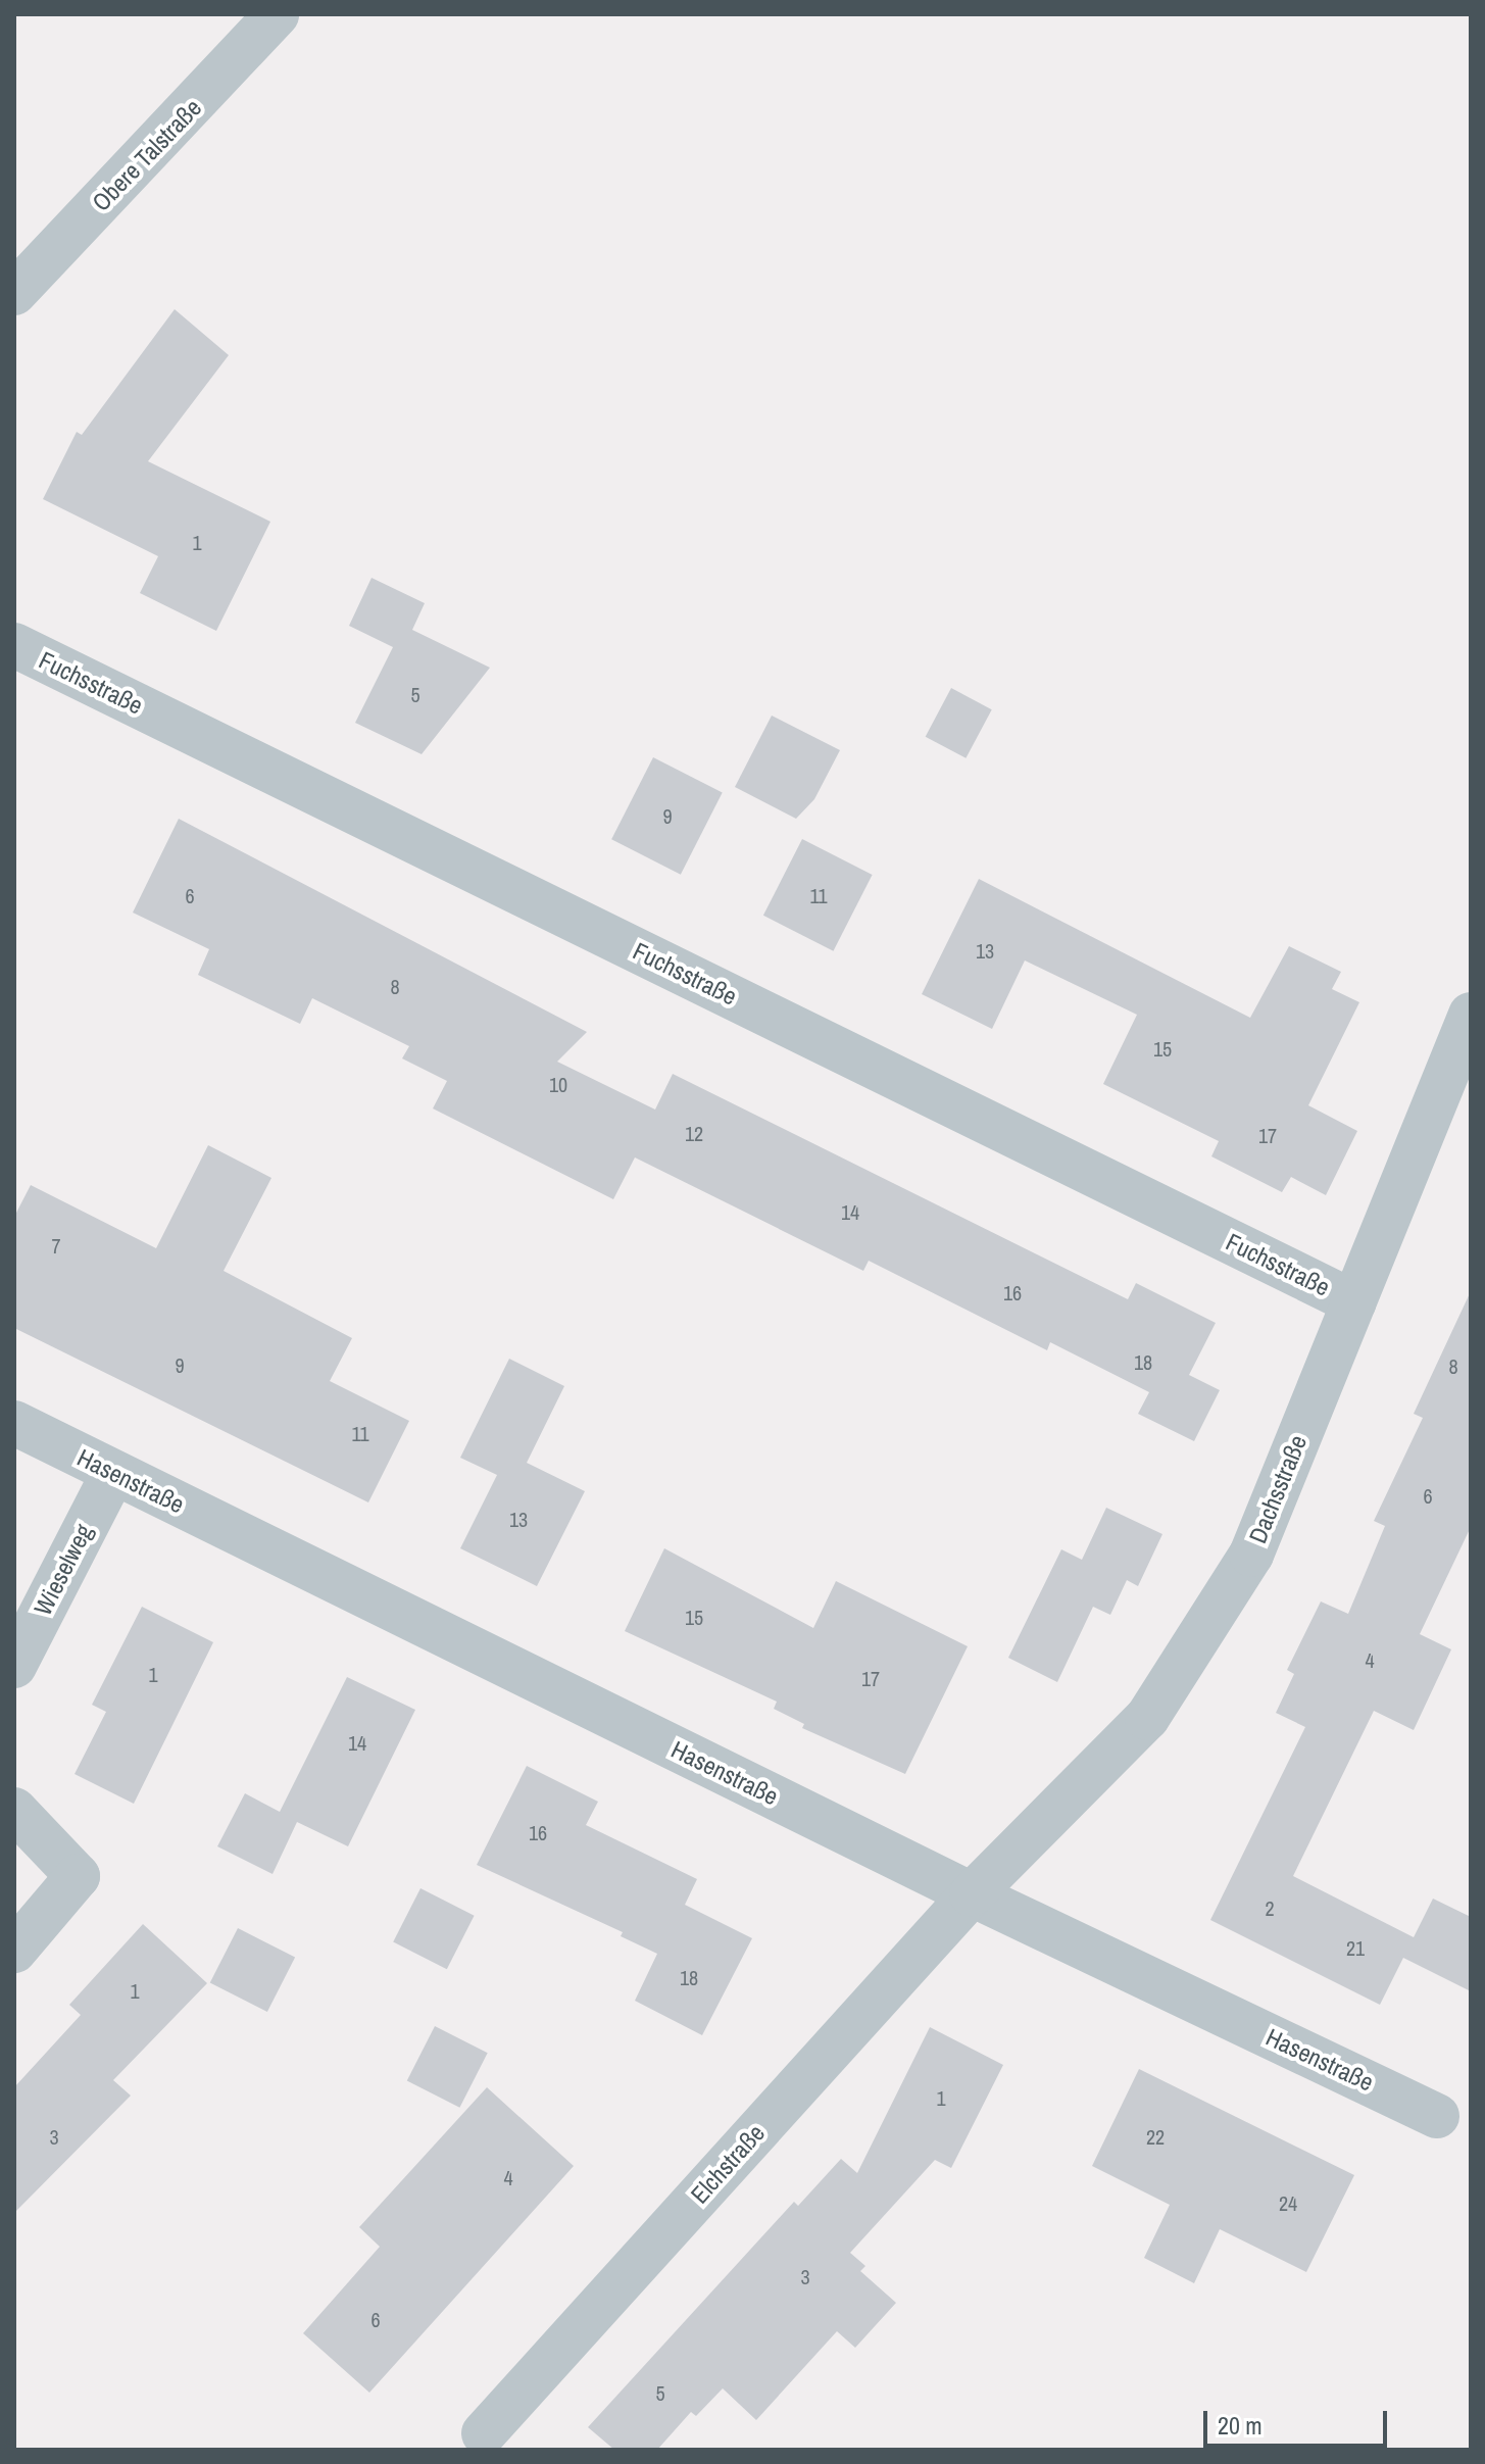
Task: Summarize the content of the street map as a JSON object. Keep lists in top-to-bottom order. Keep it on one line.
{"streets":{"street":["Obere Talstraße","Fuchsstraße","Hasenstraße","Dachsstraße","Wieselweg","Elchstraße"]},"crossings":[["Fuchsstraße","Dachsstraße"],["Hasenstraße","Dachsstraße"],["Hasenstraße","Wieselweg"],["Hasenstraße","Elchstraße"],["Dachsstraße","Elchstraße"]],"house_numbers":["1","5","9","6","11","13","8","15","10","12","17","14","7","16","18","9","8","11","6","13","15","4","1","17","14","16","2","21","18","1","1","3","22","4","24","3","6","5"],"scale_bar":"20 m"}
